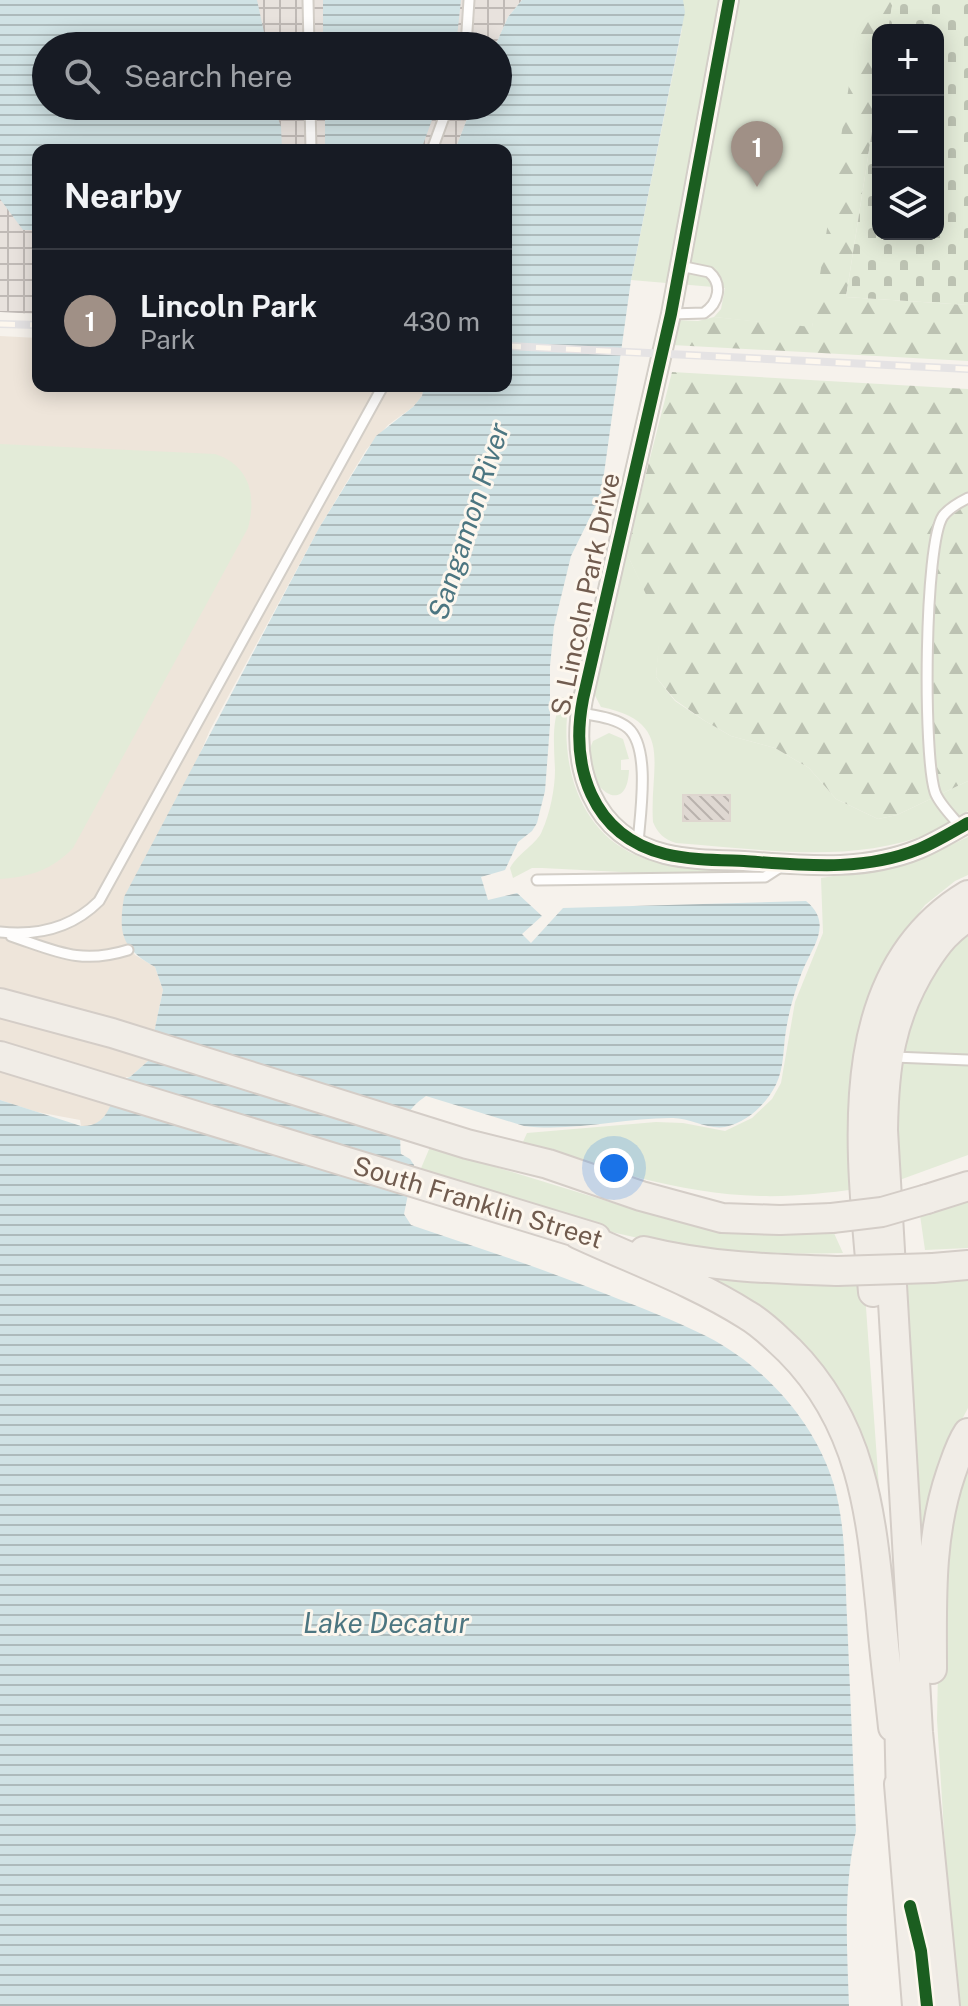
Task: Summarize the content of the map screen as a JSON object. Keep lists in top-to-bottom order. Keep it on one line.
{"streets":{"main road":["South Franklin Street"],"street":["S. Lincoln Park Drive"]},"water":["Sangamon River","Lake Decatur"],"page":{"map_buttons":["+","−"],"search":"Search here","pins":"1","heading":"Nearby","list":[{"mark":"1","name":"Lincoln Park","note":"Park","value":"430 m"}]}}
